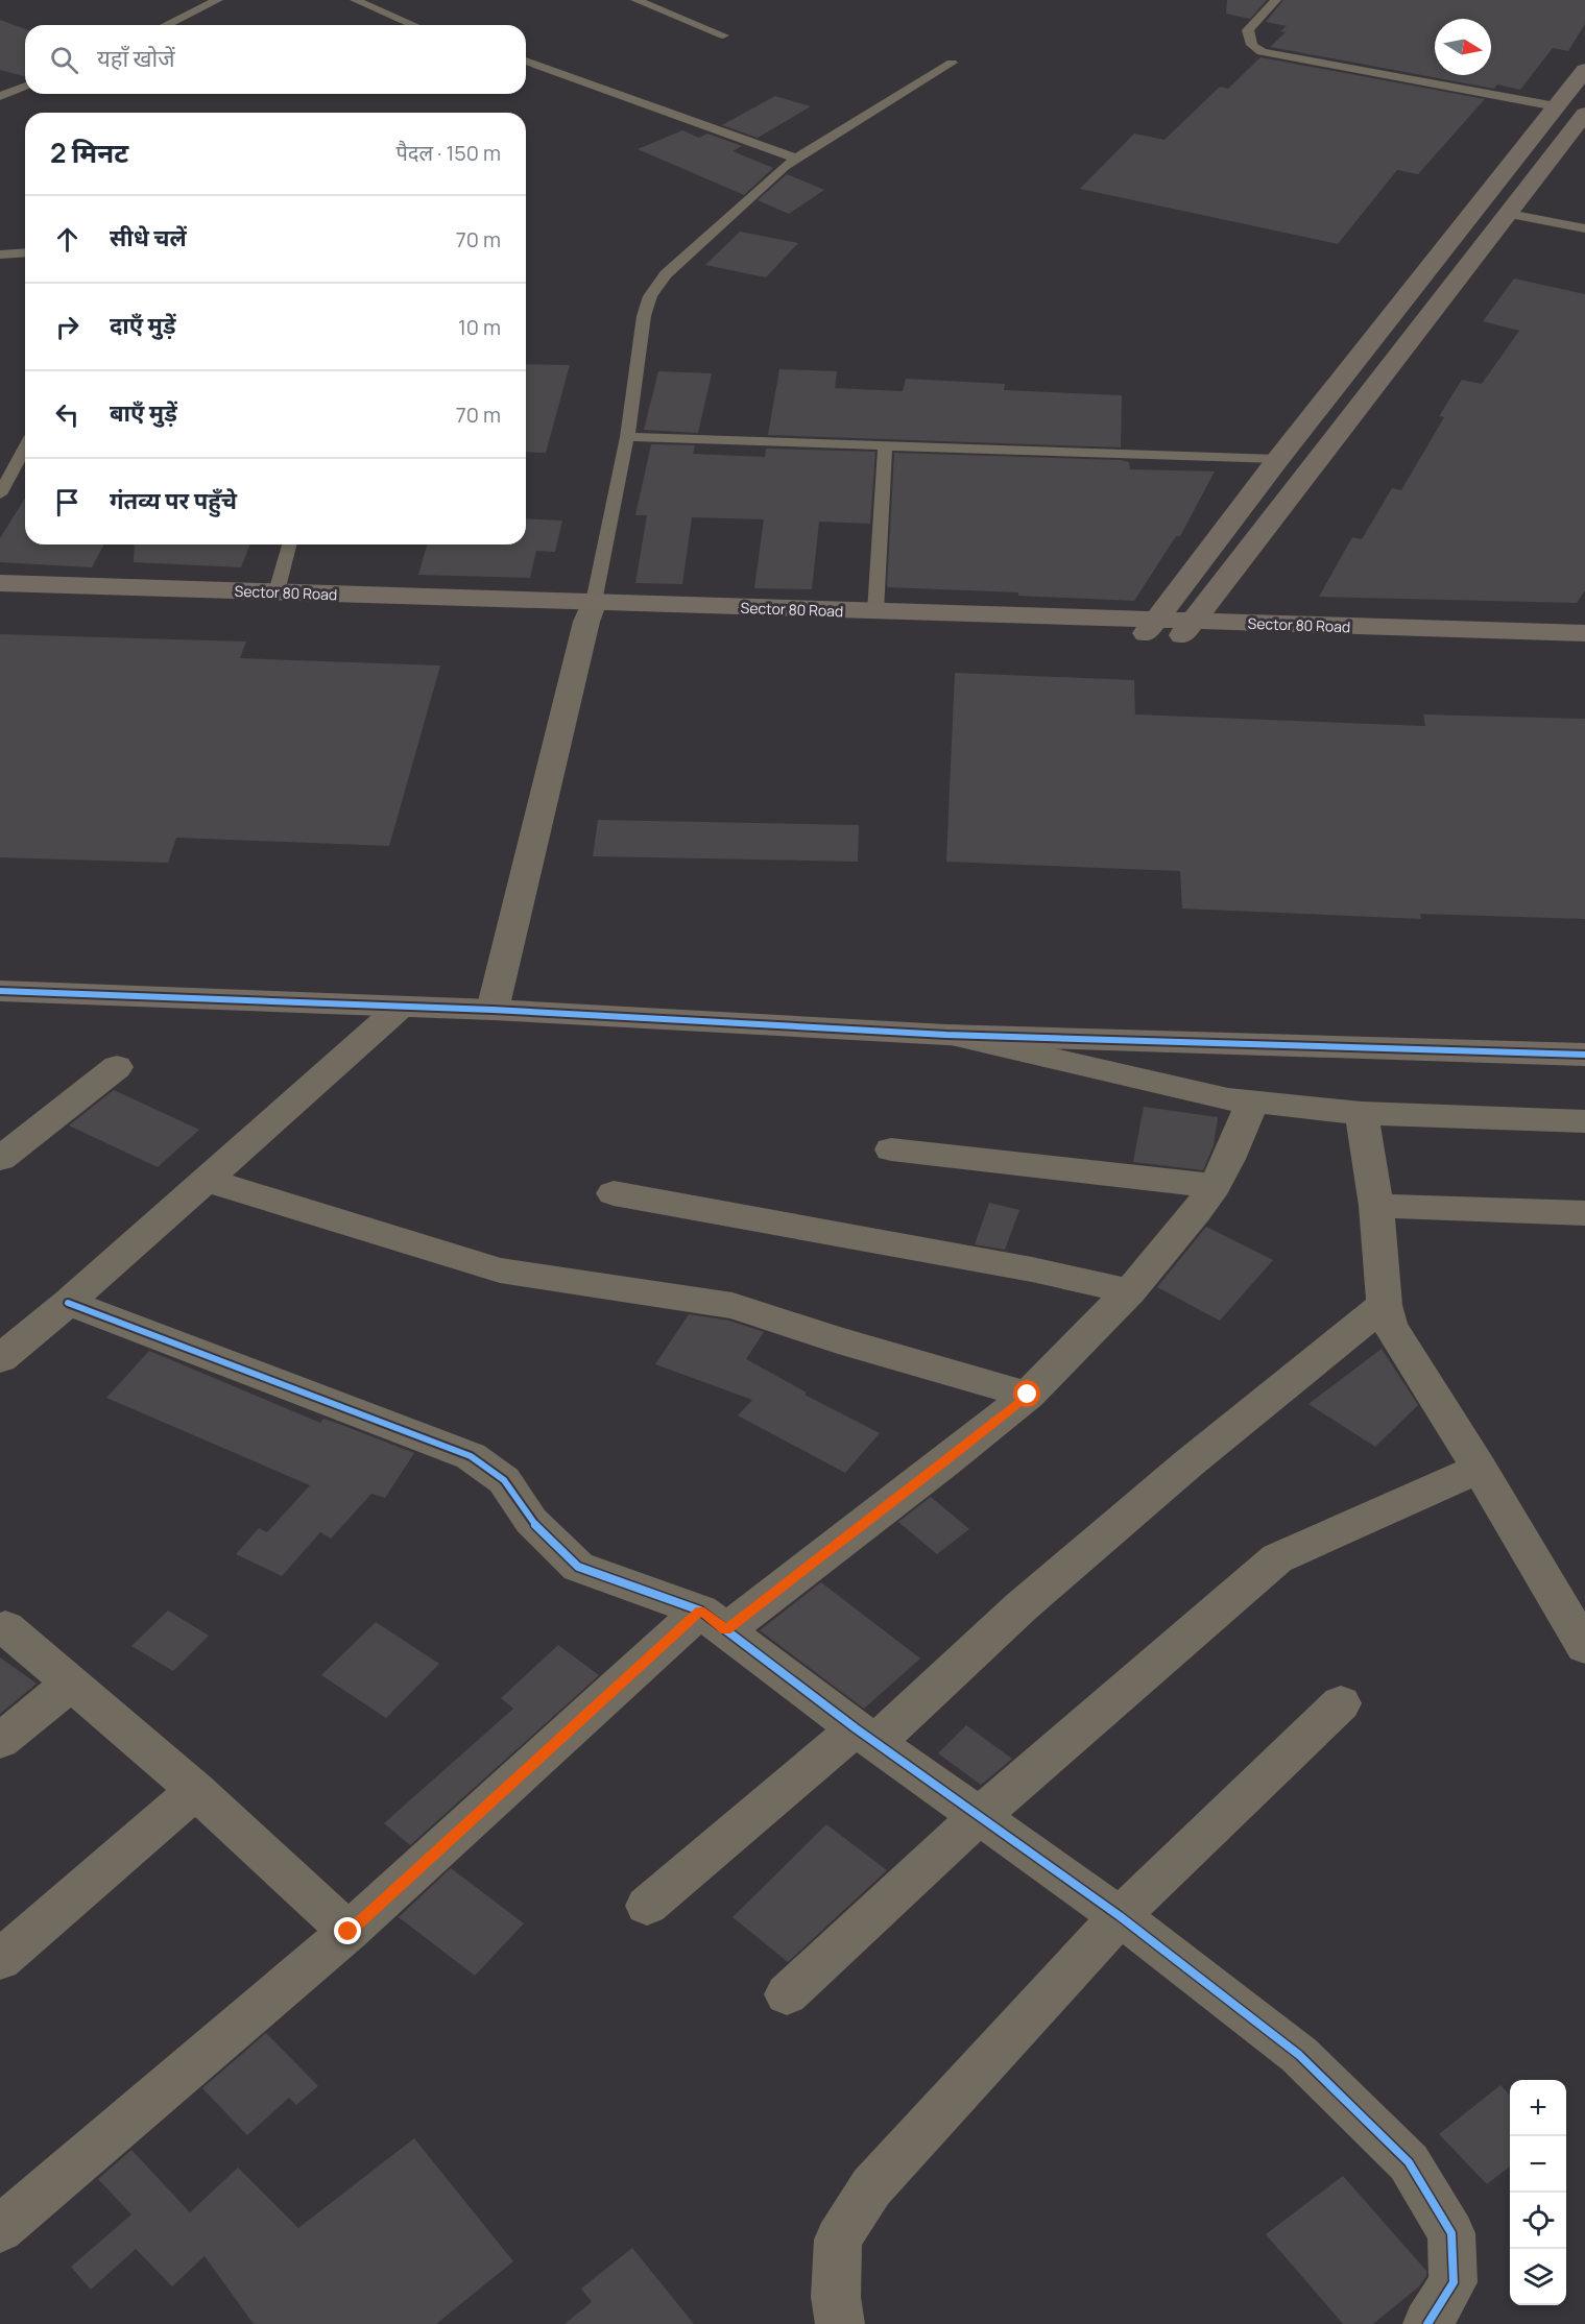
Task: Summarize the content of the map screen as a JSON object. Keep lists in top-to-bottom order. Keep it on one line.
{"streets":{"street":["Sector 80 Road"]},"north":"right","page":{"search":"यहाँ खोजें","heading":["2 मिनट","पैदल · 150 m"],"list":[["सीधे चलें","70 m"],["दाएँ मुड़ें","10 m"],["बाएँ मुड़ें","70 m"],"गंतव्य पर पहुँचे"],"map_buttons":["+","−"]}}
